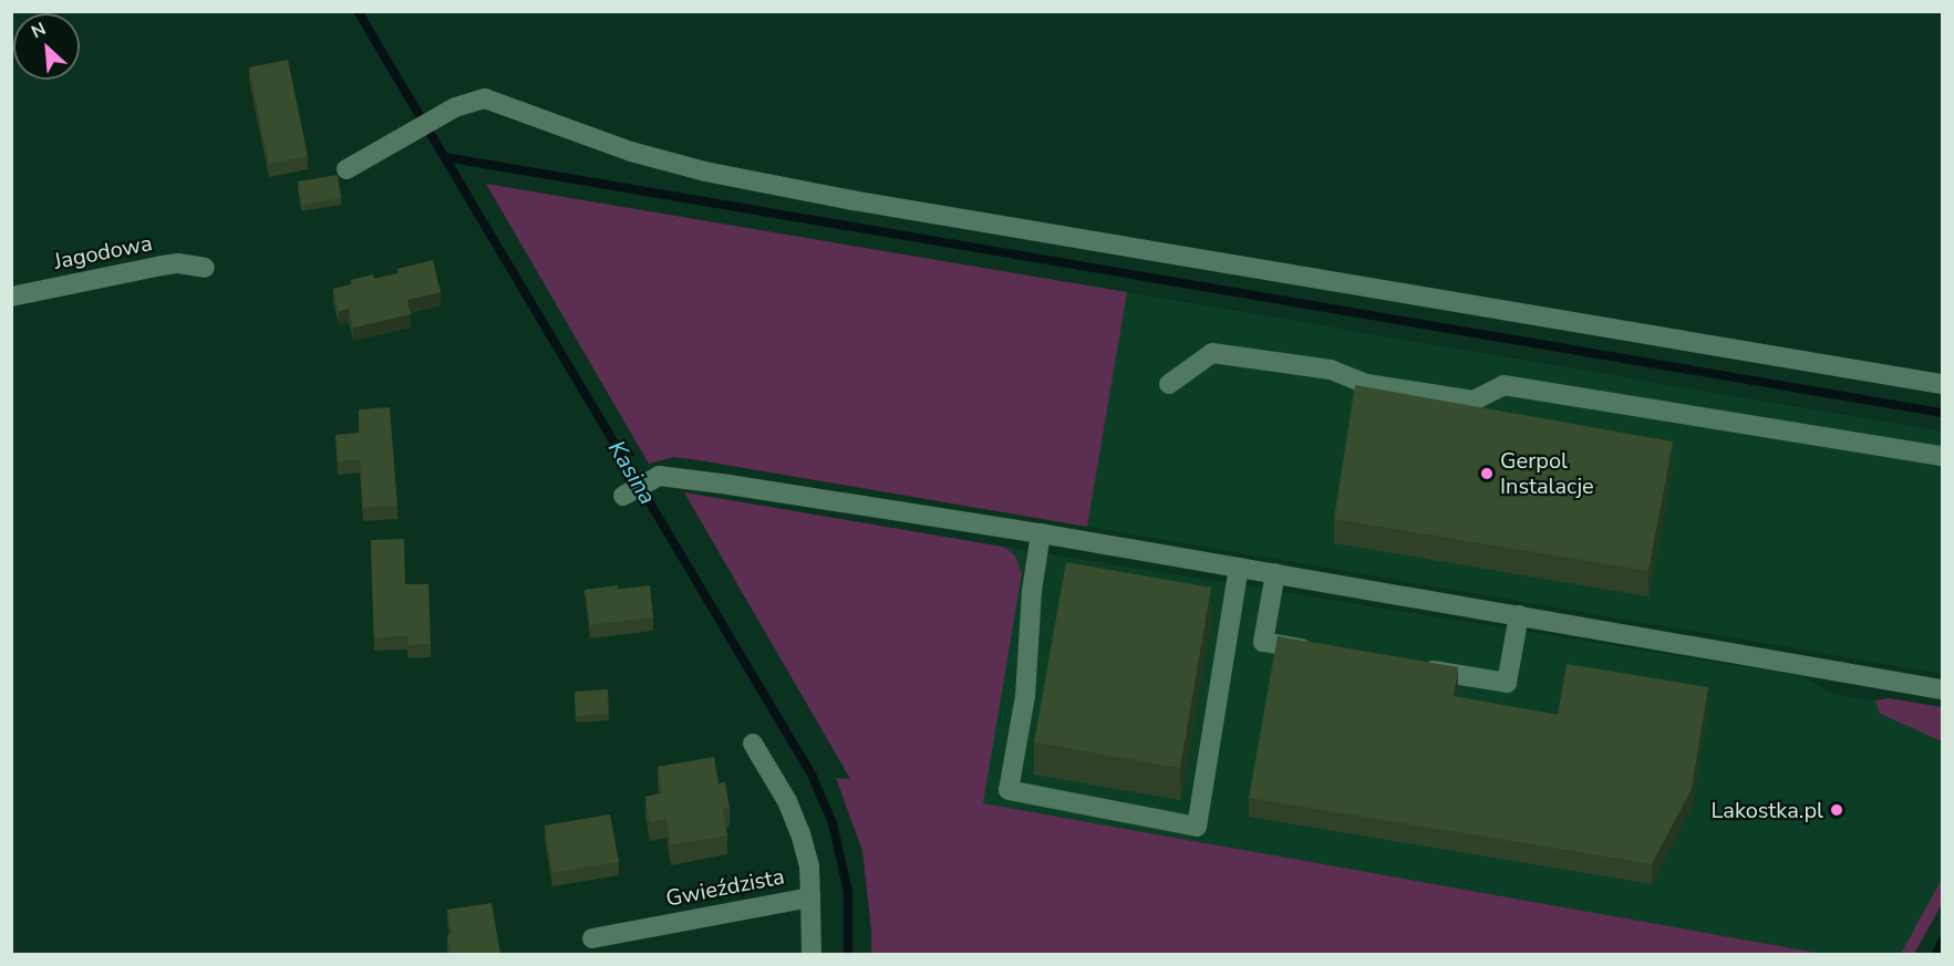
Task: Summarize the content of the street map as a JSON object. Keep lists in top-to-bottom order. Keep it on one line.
{"streets":{"street":["Jagodowa","Gwieździsta"]},"water":["Kasina"],"places":["Gerpol Instalacje","Lakostka.pl"],"north":"top left"}
